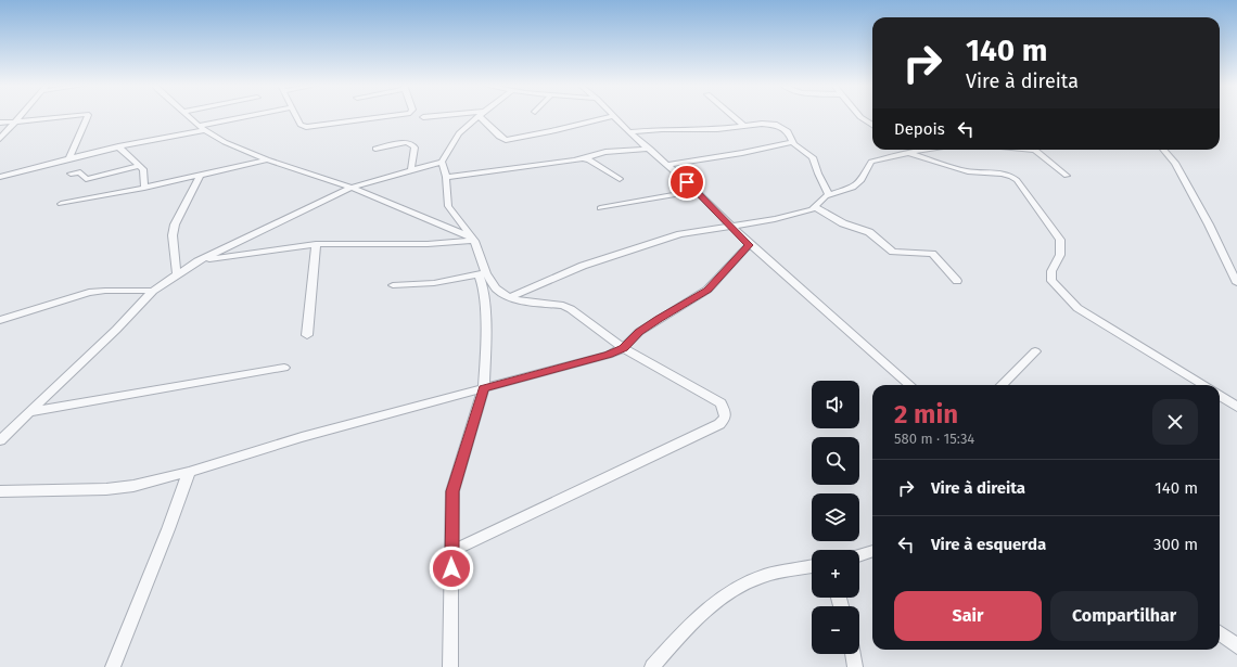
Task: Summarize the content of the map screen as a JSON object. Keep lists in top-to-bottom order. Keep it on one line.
{"page":{"turn":["140 m","Vire à direita"],"then":"Depois","map_buttons":["+","−"],"heading":["2 min","580 m · 15:34"],"list":[{"name":"Vire à direita","value":"140 m"},{"name":"Vire à esquerda","value":"300 m"}],"buttons":["Sair","Compartilhar"]}}
